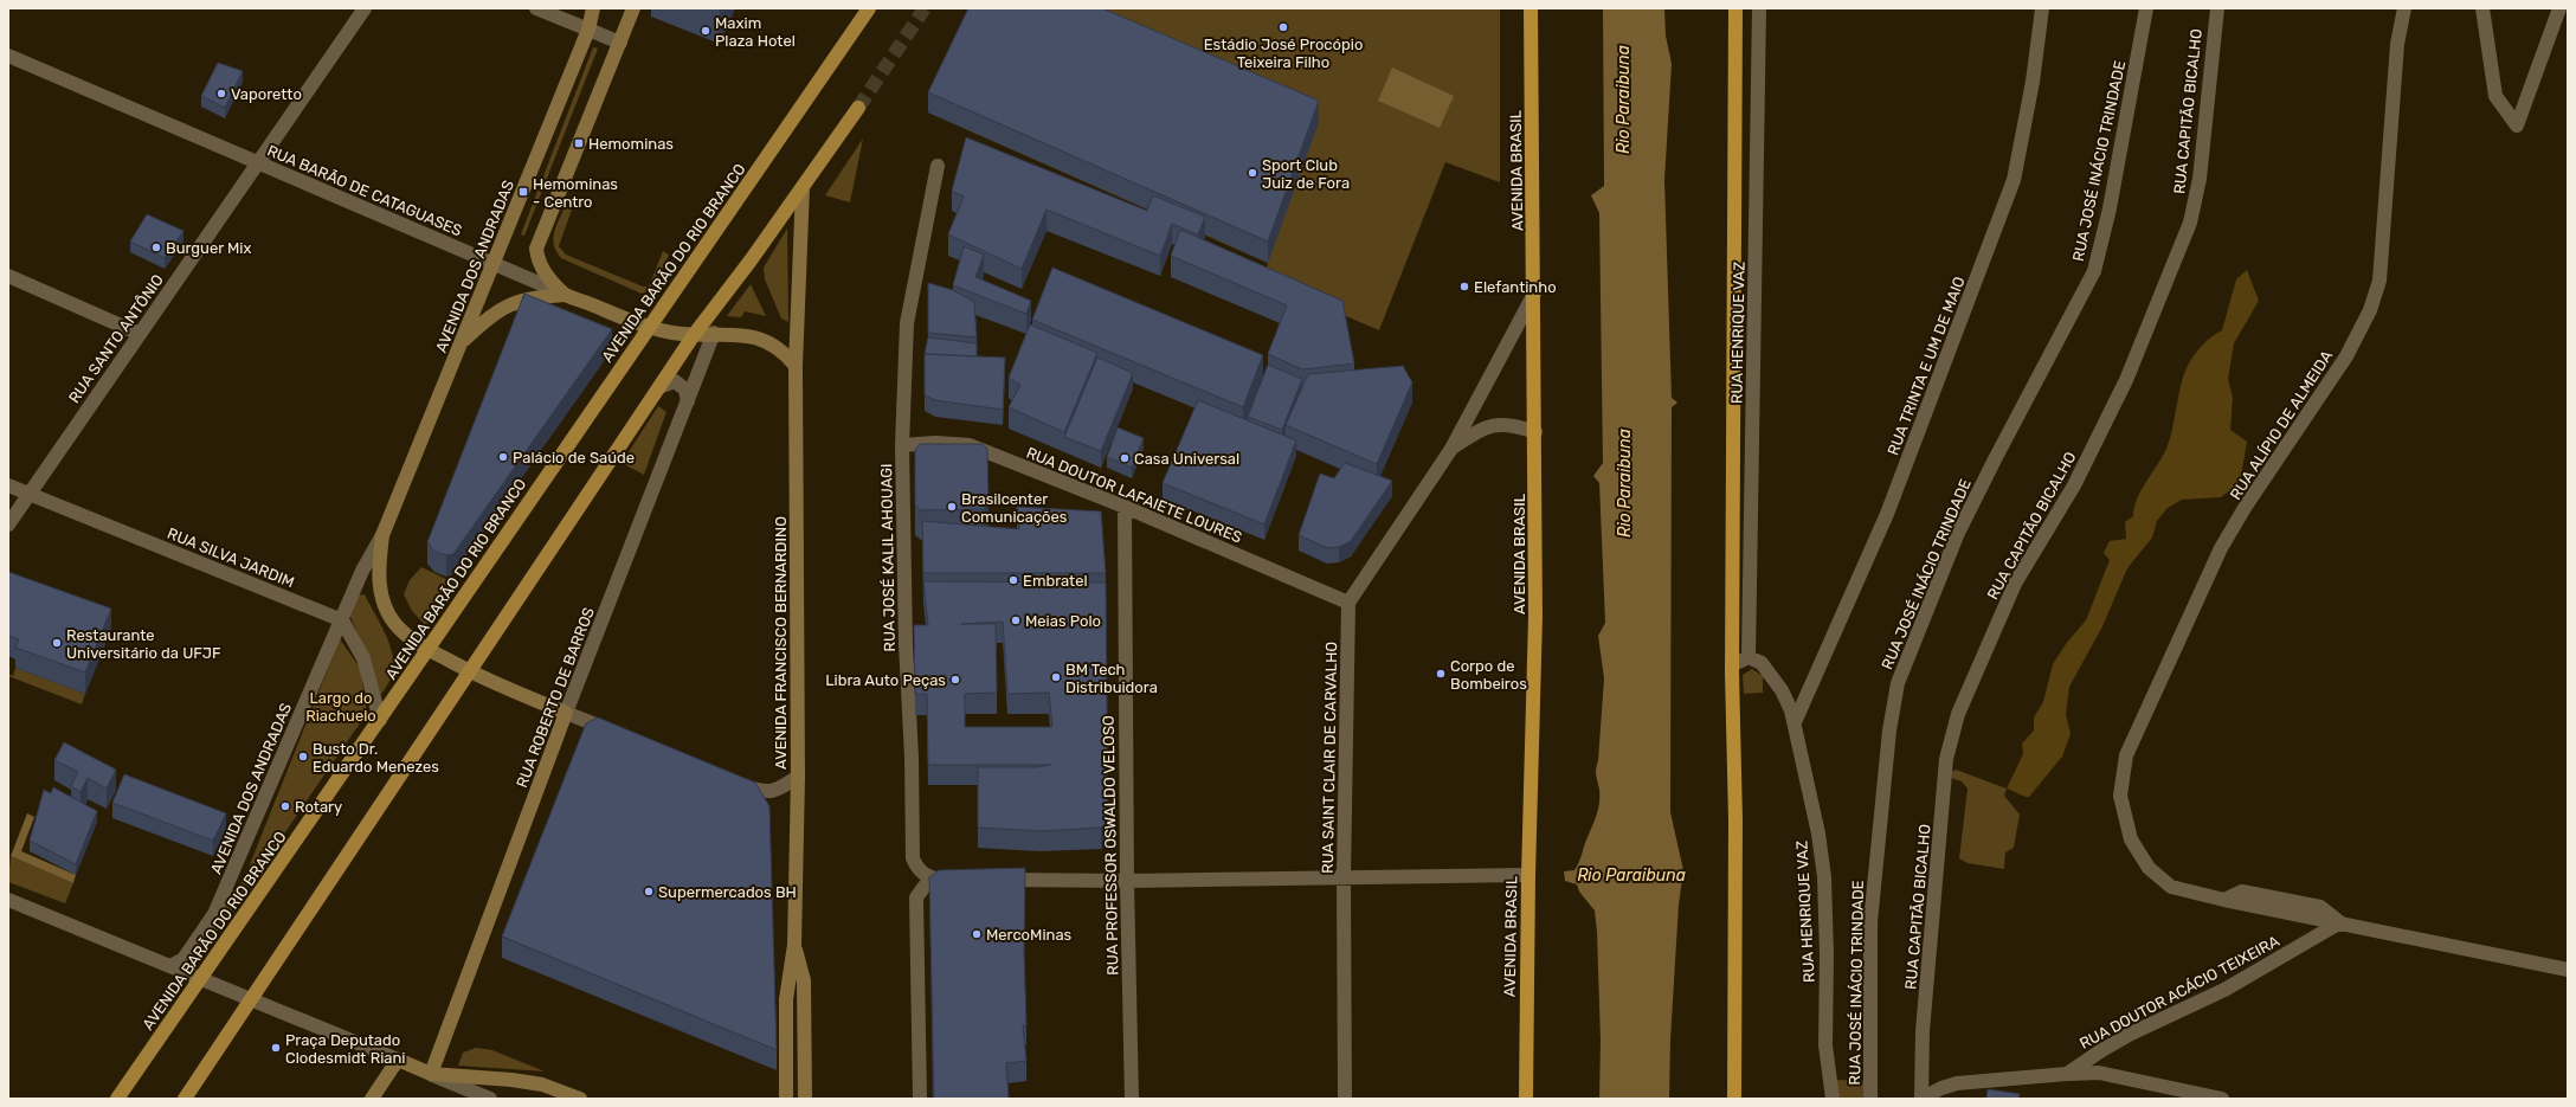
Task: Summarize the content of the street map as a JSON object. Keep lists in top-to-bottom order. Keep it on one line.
{"streets":{"highway":["AVENIDA BRASIL"],"main road":["RUA BARÃO DE CATAGUASES","AVENIDA BARÃO DO RIO BRANCO","AVENIDA DOS ANDRADAS","AVENIDA FRANCISCO BERNARDINO","RUA ROBERTO DE BARROS"],"street":["RUA CAPITÃO BICALHO","RUA JOSÉ INÁCIO TRINDADE","RUA HENRIQUE VAZ","RUA SANTO ANTÔNIO","RUA TRINTA E UM DE MAIO","RUA ALÍPIO DE ALMEIDA","RUA DOUTOR LAFAIETE LOURES","RUA SILVA JARDIM","RUA JOSÉ KALIL AHOUAGI","RUA SAINT CLAIR DE CARVALHO","RUA PROFESSOR OSWALDO VELOSO","RUA DOUTOR ACÁCIO TEIXEIRA"]},"crossings":[["RUA CAPITÃO BICALHO","RUA DOUTOR ACÁCIO TEIXEIRA"],["RUA BARÃO DE CATAGUASES","AVENIDA BARÃO DO RIO BRANCO"],["RUA BARÃO DE CATAGUASES","AVENIDA DOS ANDRADAS"],["RUA BARÃO DE CATAGUASES","RUA SANTO ANTÔNIO"],["RUA BARÃO DE CATAGUASES","AVENIDA FRANCISCO BERNARDINO"],["RUA BARÃO DE CATAGUASES","RUA ROBERTO DE BARROS"],["AVENIDA BARÃO DO RIO BRANCO","AVENIDA DOS ANDRADAS"],["AVENIDA DOS ANDRADAS","RUA SILVA JARDIM"],["RUA HENRIQUE VAZ","RUA TRINTA E UM DE MAIO"],["RUA SANTO ANTÔNIO","RUA SILVA JARDIM"],["RUA ALÍPIO DE ALMEIDA","RUA DOUTOR ACÁCIO TEIXEIRA"],["RUA DOUTOR LAFAIETE LOURES","RUA JOSÉ KALIL AHOUAGI"],["RUA DOUTOR LAFAIETE LOURES","RUA SAINT CLAIR DE CARVALHO"],["RUA DOUTOR LAFAIETE LOURES","RUA PROFESSOR OSWALDO VELOSO"]],"water":["Rio Paraibuna"],"parks":["Largo do Riachuelo"],"places":{"other":["Estádio José Procópio Teixeira Filho","Maxim Plaza Hotel","Vaporetto","Sport Club Juiz de Fora","Burguer Mix","Elefantinho","Palácio de Saúde","Casa Universal","Brasilcenter Comunicações","Embratel","Meias Polo","Restaurante Universitário da UFJF","Corpo de Bombeiros","BM Tech Distribuidora","Libra Auto Peças","Busto Dr. Eduardo Menezes","Rotary","Supermercados BH","MercoMinas","Praça Deputado Clodesmidt Riani"],"transit":["Hemominas","Hemominas - Centro"]}}
